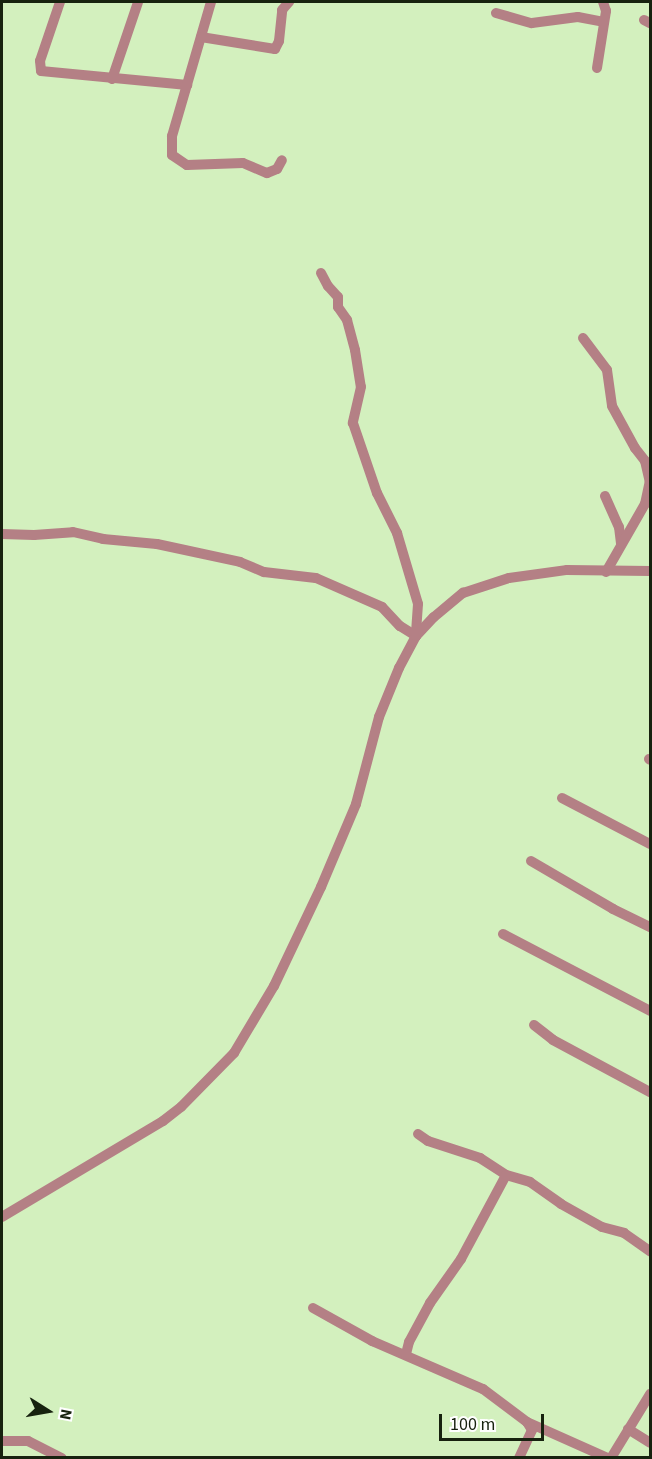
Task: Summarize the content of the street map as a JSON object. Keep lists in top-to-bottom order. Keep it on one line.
{"scale_bar":"100 m","north":"right"}
